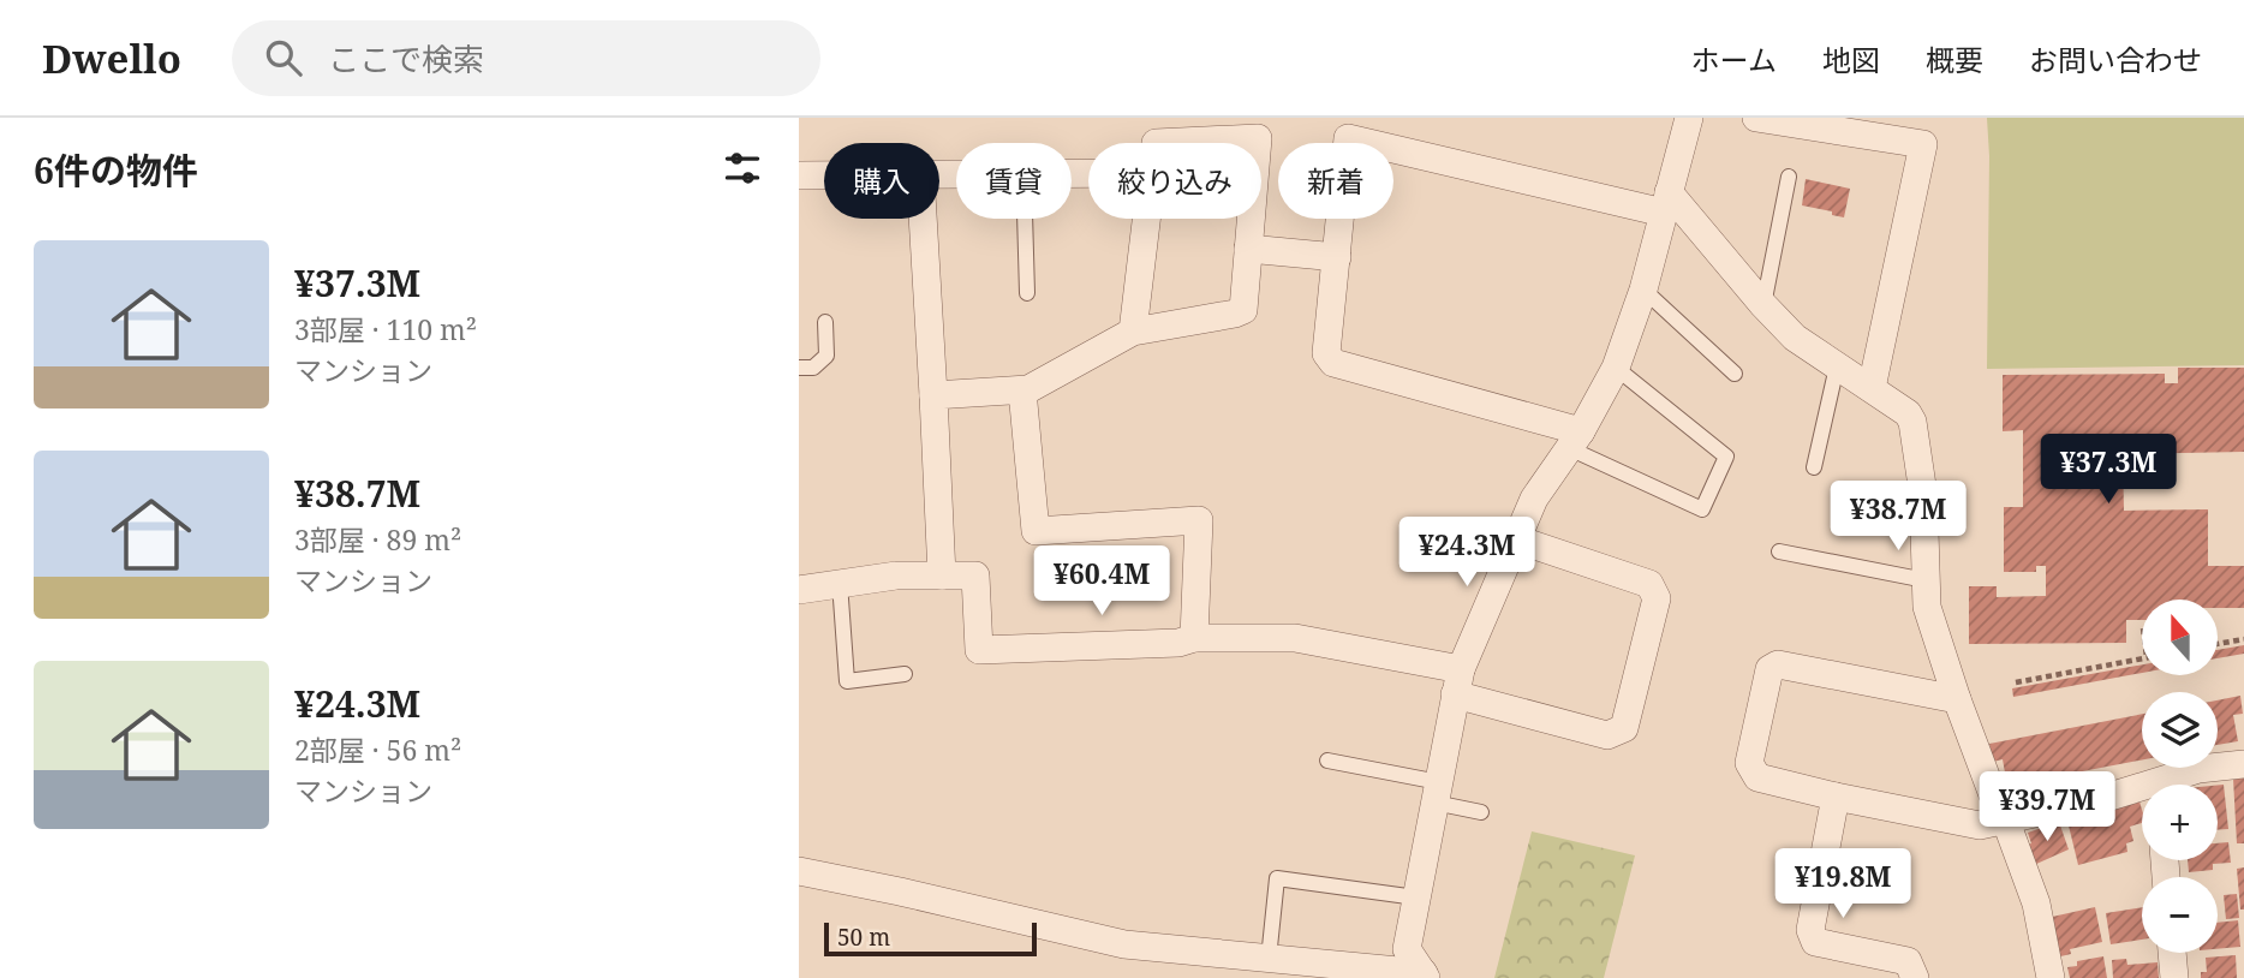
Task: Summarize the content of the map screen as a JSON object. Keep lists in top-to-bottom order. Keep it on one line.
{"scale_bar":"50 m","north":"top","page":{"header":"Dwello","search":"ここで検索","nav":["ホーム","地図","概要","お問い合わせ"],"heading":"6件の物件","chip":["購入","賃貸","絞り込み","新着"],"list":[{"name":"¥37.3M","note":"3部屋 · 110 m² · マンション"},{"name":"¥38.7M","note":"3部屋 · 89 m² · マンション"},{"name":"¥24.3M","note":"2部屋 · 56 m² · マンション"}],"price":["¥37.3M","¥38.7M","¥24.3M","¥60.4M","¥39.7M","¥19.8M"],"map_buttons":["+","−"],"scale":"50 m"}}
